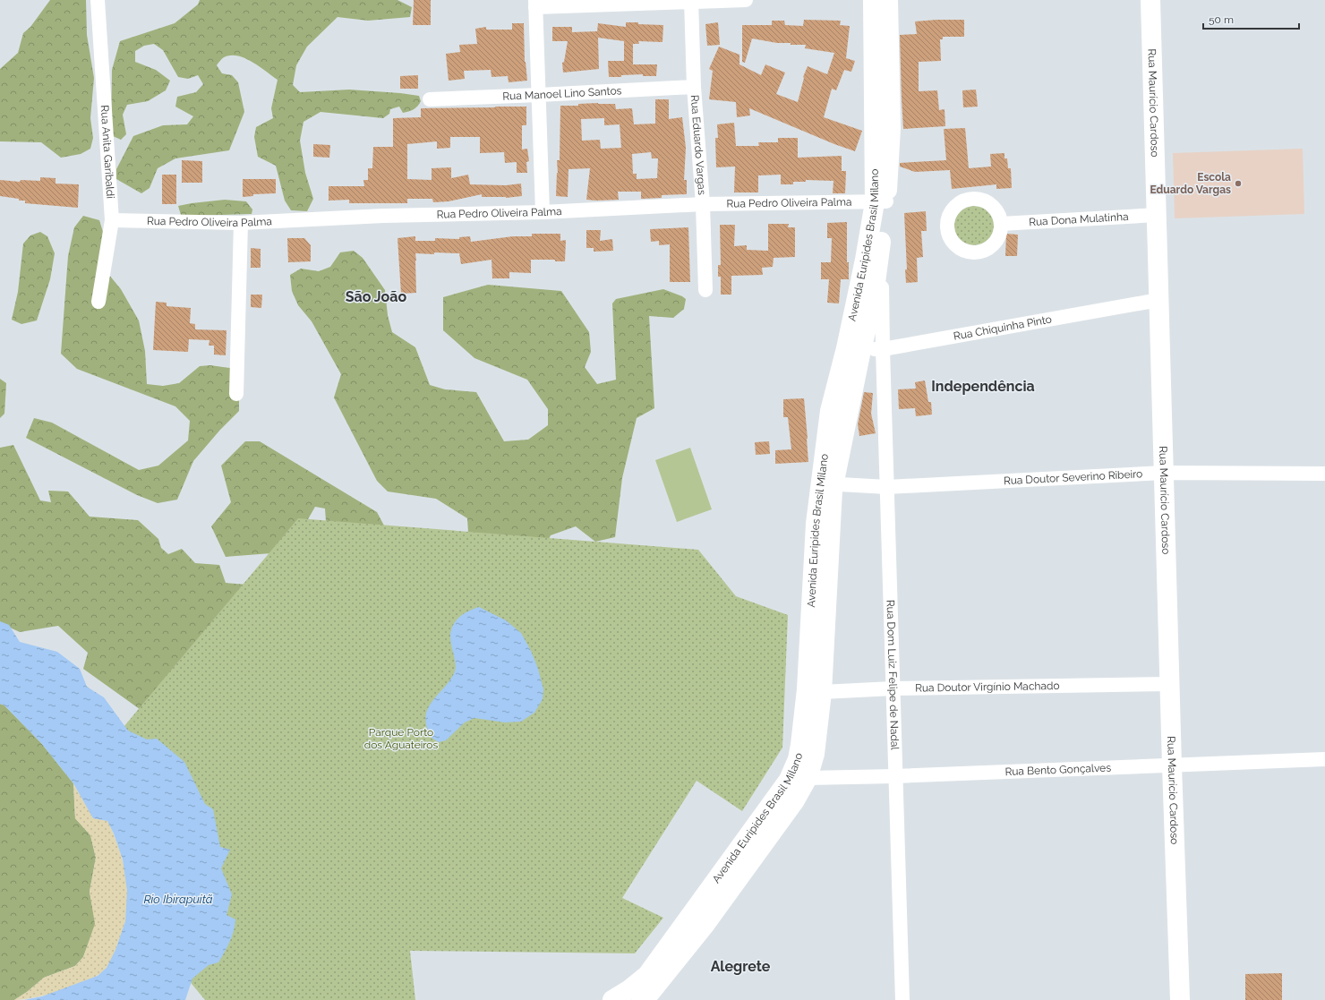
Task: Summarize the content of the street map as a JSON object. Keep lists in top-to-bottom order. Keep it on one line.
{"streets":{"main road":["Rua Maurício Cardoso","Avenida Euripides Brasil Milano"],"street":["Rua Manoel Lino Santos","Rua Eduardo Vargas","Rua Anita Garibaldi","Rua Pedro Oliveira Palma","Rua Dona Mulatinha","Rua Chiquinha Pinto","Rua Doutor Severino Ribeiro","Rua Dom Luiz Felipe de Nadal","Rua Doutor Virgínio Machado","Rua Bento Gonçalves"]},"crossings":[["Rua Manoel Lino Santos","Rua Eduardo Vargas"],["Rua Maurício Cardoso","Rua Dona Mulatinha"],["Rua Maurício Cardoso","Rua Chiquinha Pinto"],["Rua Maurício Cardoso","Rua Doutor Severino Ribeiro"],["Rua Maurício Cardoso","Rua Doutor Virgínio Machado"],["Rua Maurício Cardoso","Rua Bento Gonçalves"],["Rua Eduardo Vargas","Rua Pedro Oliveira Palma"],["Rua Anita Garibaldi","Rua Pedro Oliveira Palma"],["Rua Pedro Oliveira Palma","Avenida Euripides Brasil Milano"],["Avenida Euripides Brasil Milano","Rua Chiquinha Pinto"],["Avenida Euripides Brasil Milano","Rua Doutor Severino Ribeiro"],["Avenida Euripides Brasil Milano","Rua Dom Luiz Felipe de Nadal"],["Avenida Euripides Brasil Milano","Rua Doutor Virgínio Machado"],["Avenida Euripides Brasil Milano","Rua Bento Gonçalves"],["Rua Chiquinha Pinto","Rua Dom Luiz Felipe de Nadal"],["Rua Doutor Severino Ribeiro","Rua Dom Luiz Felipe de Nadal"],["Rua Dom Luiz Felipe de Nadal","Rua Doutor Virgínio Machado"],["Rua Dom Luiz Felipe de Nadal","Rua Bento Gonçalves"]],"districts":["São João","Independência","Alegrete"],"water":["Rio Ibirapuitã"],"parks":["Parque Porto dos Aguateiros"],"places":["Escola Eduardo Vargas"],"scale_bar":"50 m"}
